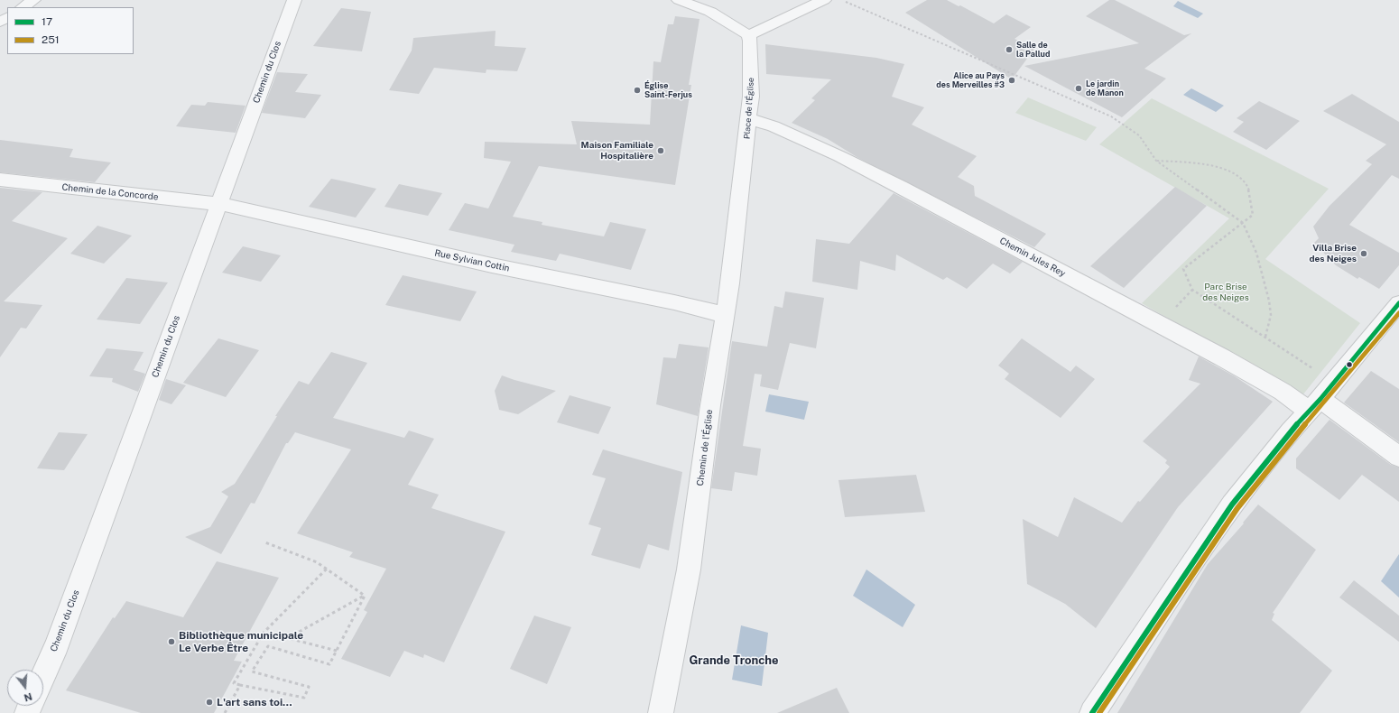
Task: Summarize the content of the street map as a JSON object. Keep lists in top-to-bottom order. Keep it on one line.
{"streets":{"street":["Chemin du Clos","Place de l'Église","Chemin de la Concorde","Chemin Jules Rey","Rue Sylvian Cottin","Chemin de l'Église"]},"crossings":[["Chemin du Clos","Chemin de la Concorde"],["Chemin du Clos","Rue Sylvian Cottin"],["Place de l'Église","Chemin Jules Rey"],["Place de l'Église","Chemin de l'Église"],["Chemin de la Concorde","Rue Sylvian Cottin"],["Rue Sylvian Cottin","Chemin de l'Église"]],"districts":["Grande Tronche"],"parks":["Parc Brise des Neiges"],"places":["Salle de la Pallud","Alice au Pays des Merveilles #3","Le jardin de Manon","Église Saint-Ferjus","Maison Familiale Hospitalière","Villa Brise des Neiges","Bibliothèque municipale Le Verbe Être","L'art sans toi..."],"lines":["transit line 17","transit line 251"],"legend":["17","251"],"north":"bottom"}
